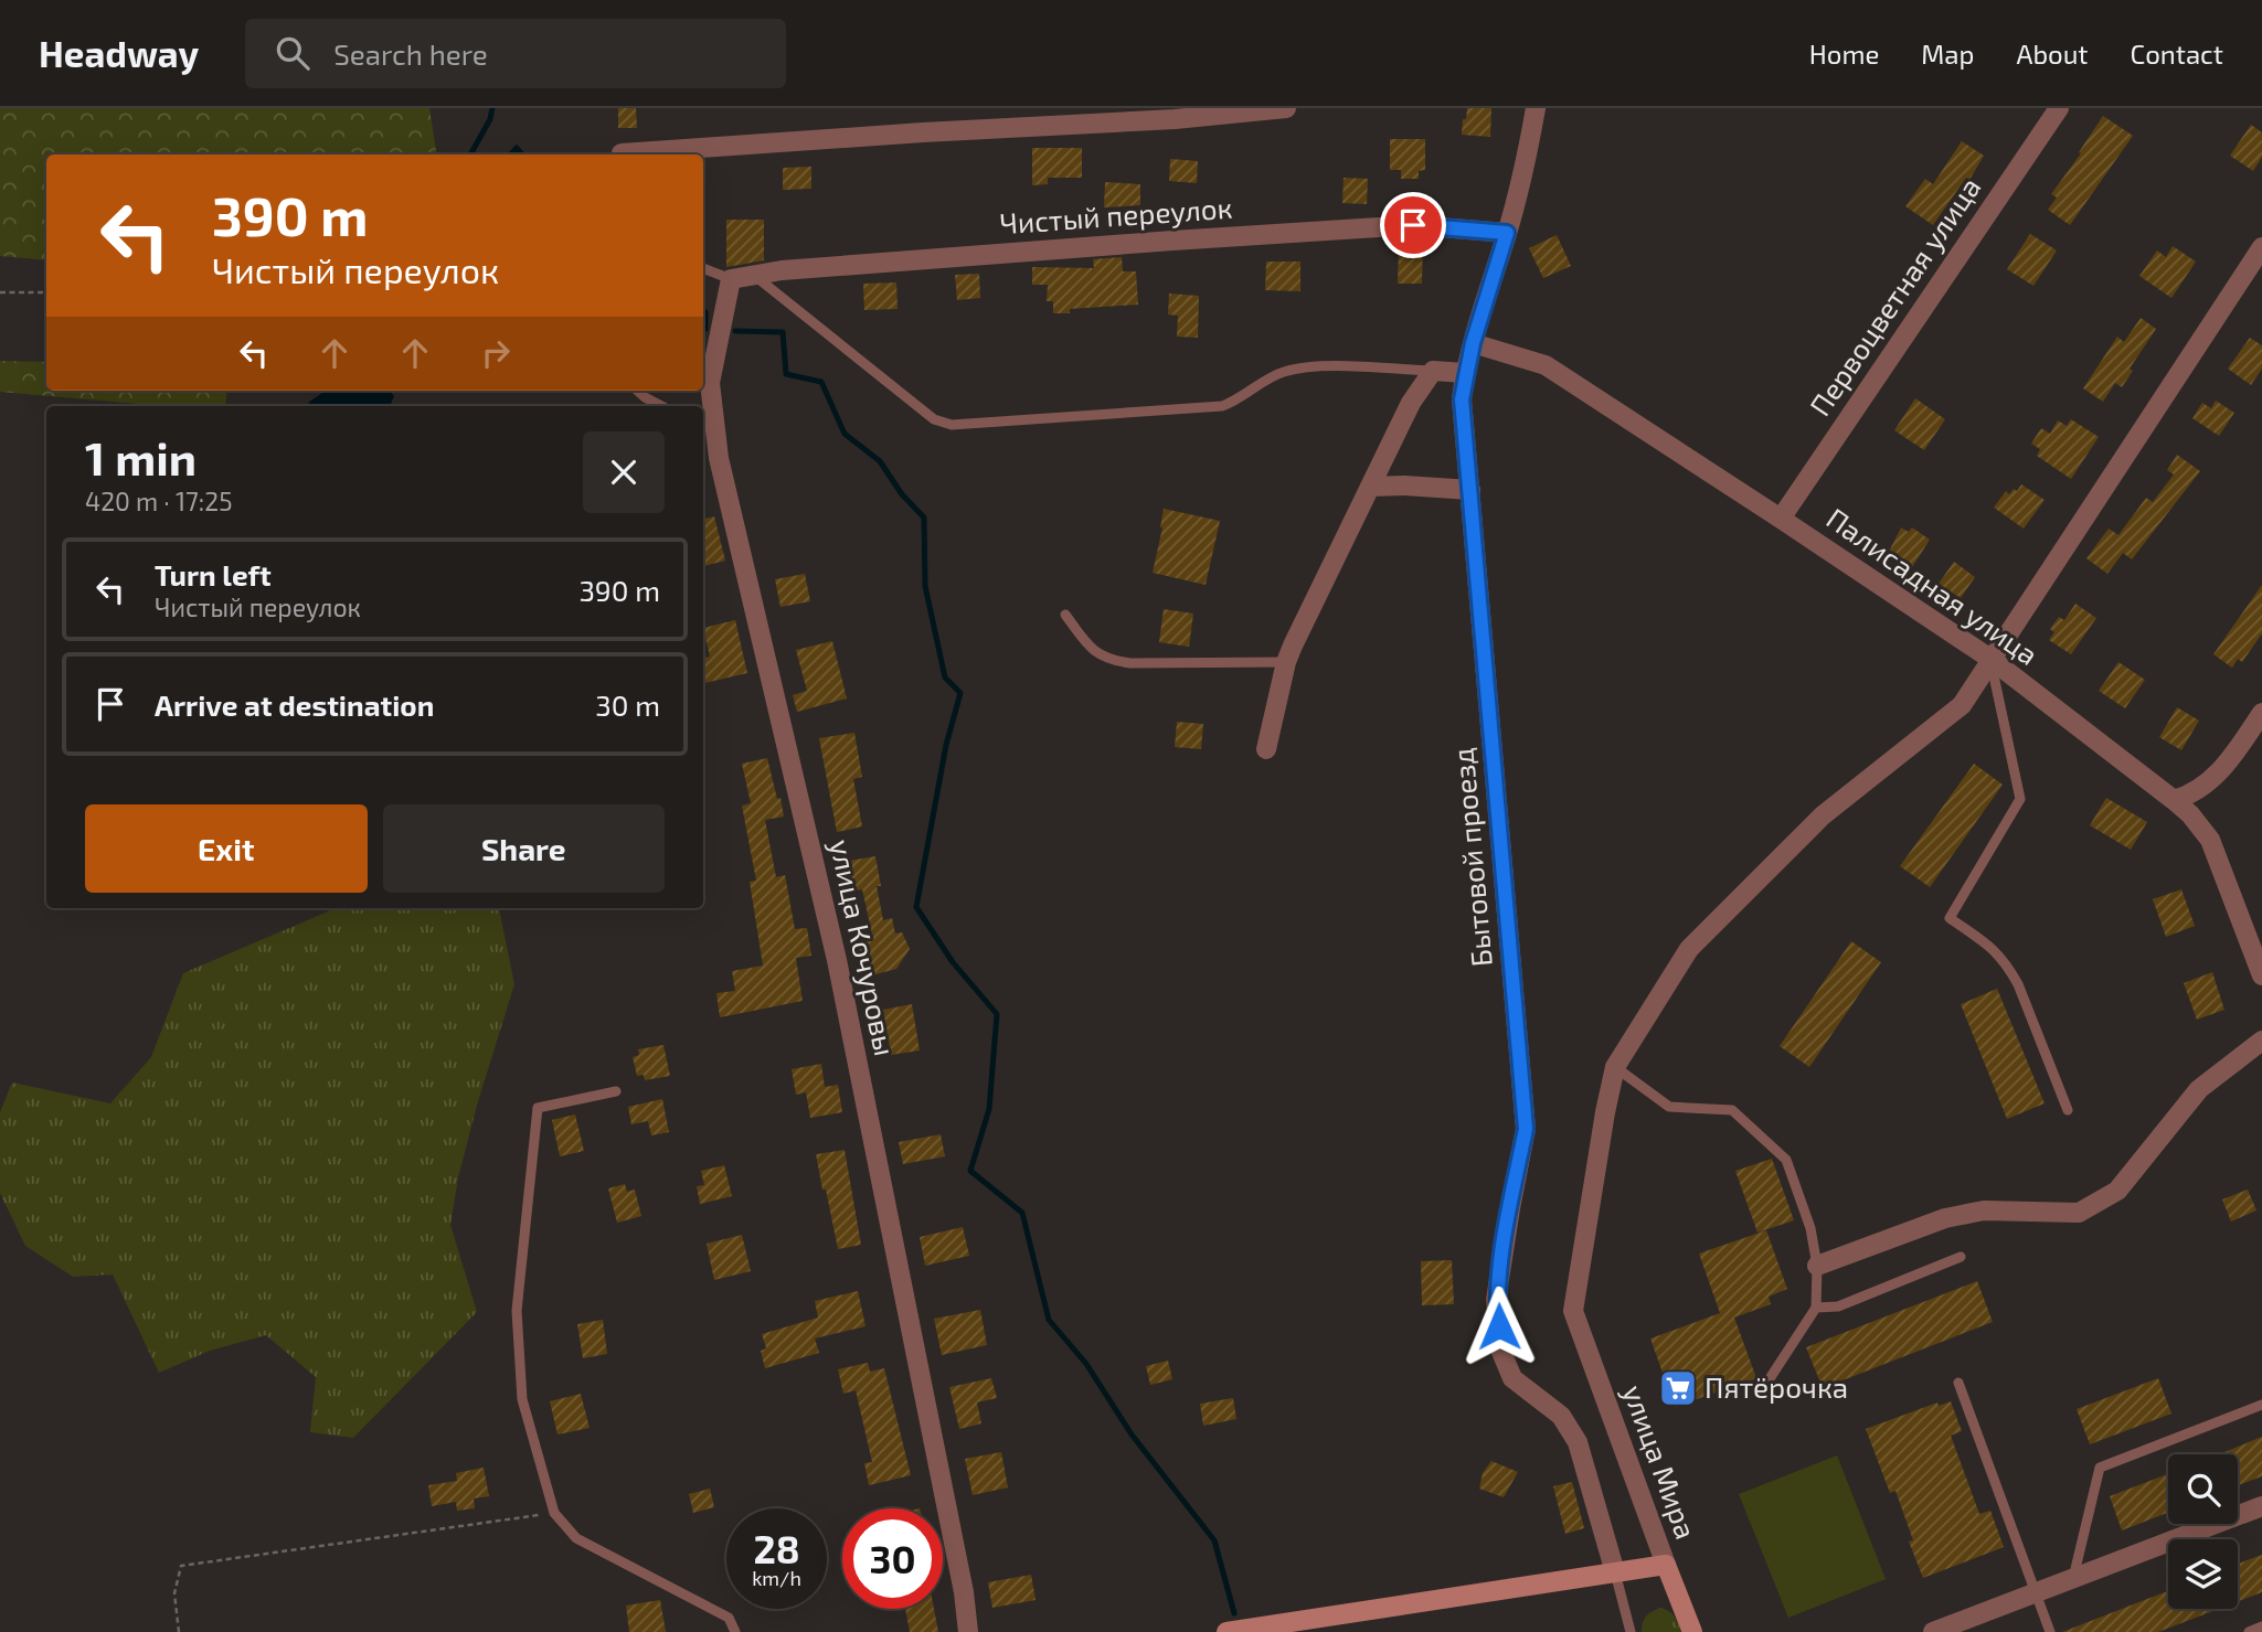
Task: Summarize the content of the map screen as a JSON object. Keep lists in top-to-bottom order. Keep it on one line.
{"streets":{"street":["Чистый переулок","Первоцветная улица","Палисадная улица","Бытовой проезд","улица Кочуровы","улица Мира"]},"crossings":[["Чистый переулок","Бытовой проезд"],["Чистый переулок","улица Кочуровы"],["Первоцветная улица","Палисадная улица"],["Палисадная улица","Бытовой проезд"]],"places":{"supermarket":["Пятёрочка"]},"page":{"header":"Headway","search":"Search here","nav":["Home","Map","About","Contact"],"turn":["390 m","Чистый переулок"],"heading":["1 min","420 m · 17:25"],"list":[{"name":"Turn left","note":"Чистый переулок","value":"390 m"},{"name":"Arrive at destination","value":"30 m"}],"buttons":["Exit","Share"],"speed":"28 km/h","limit":"30"}}
